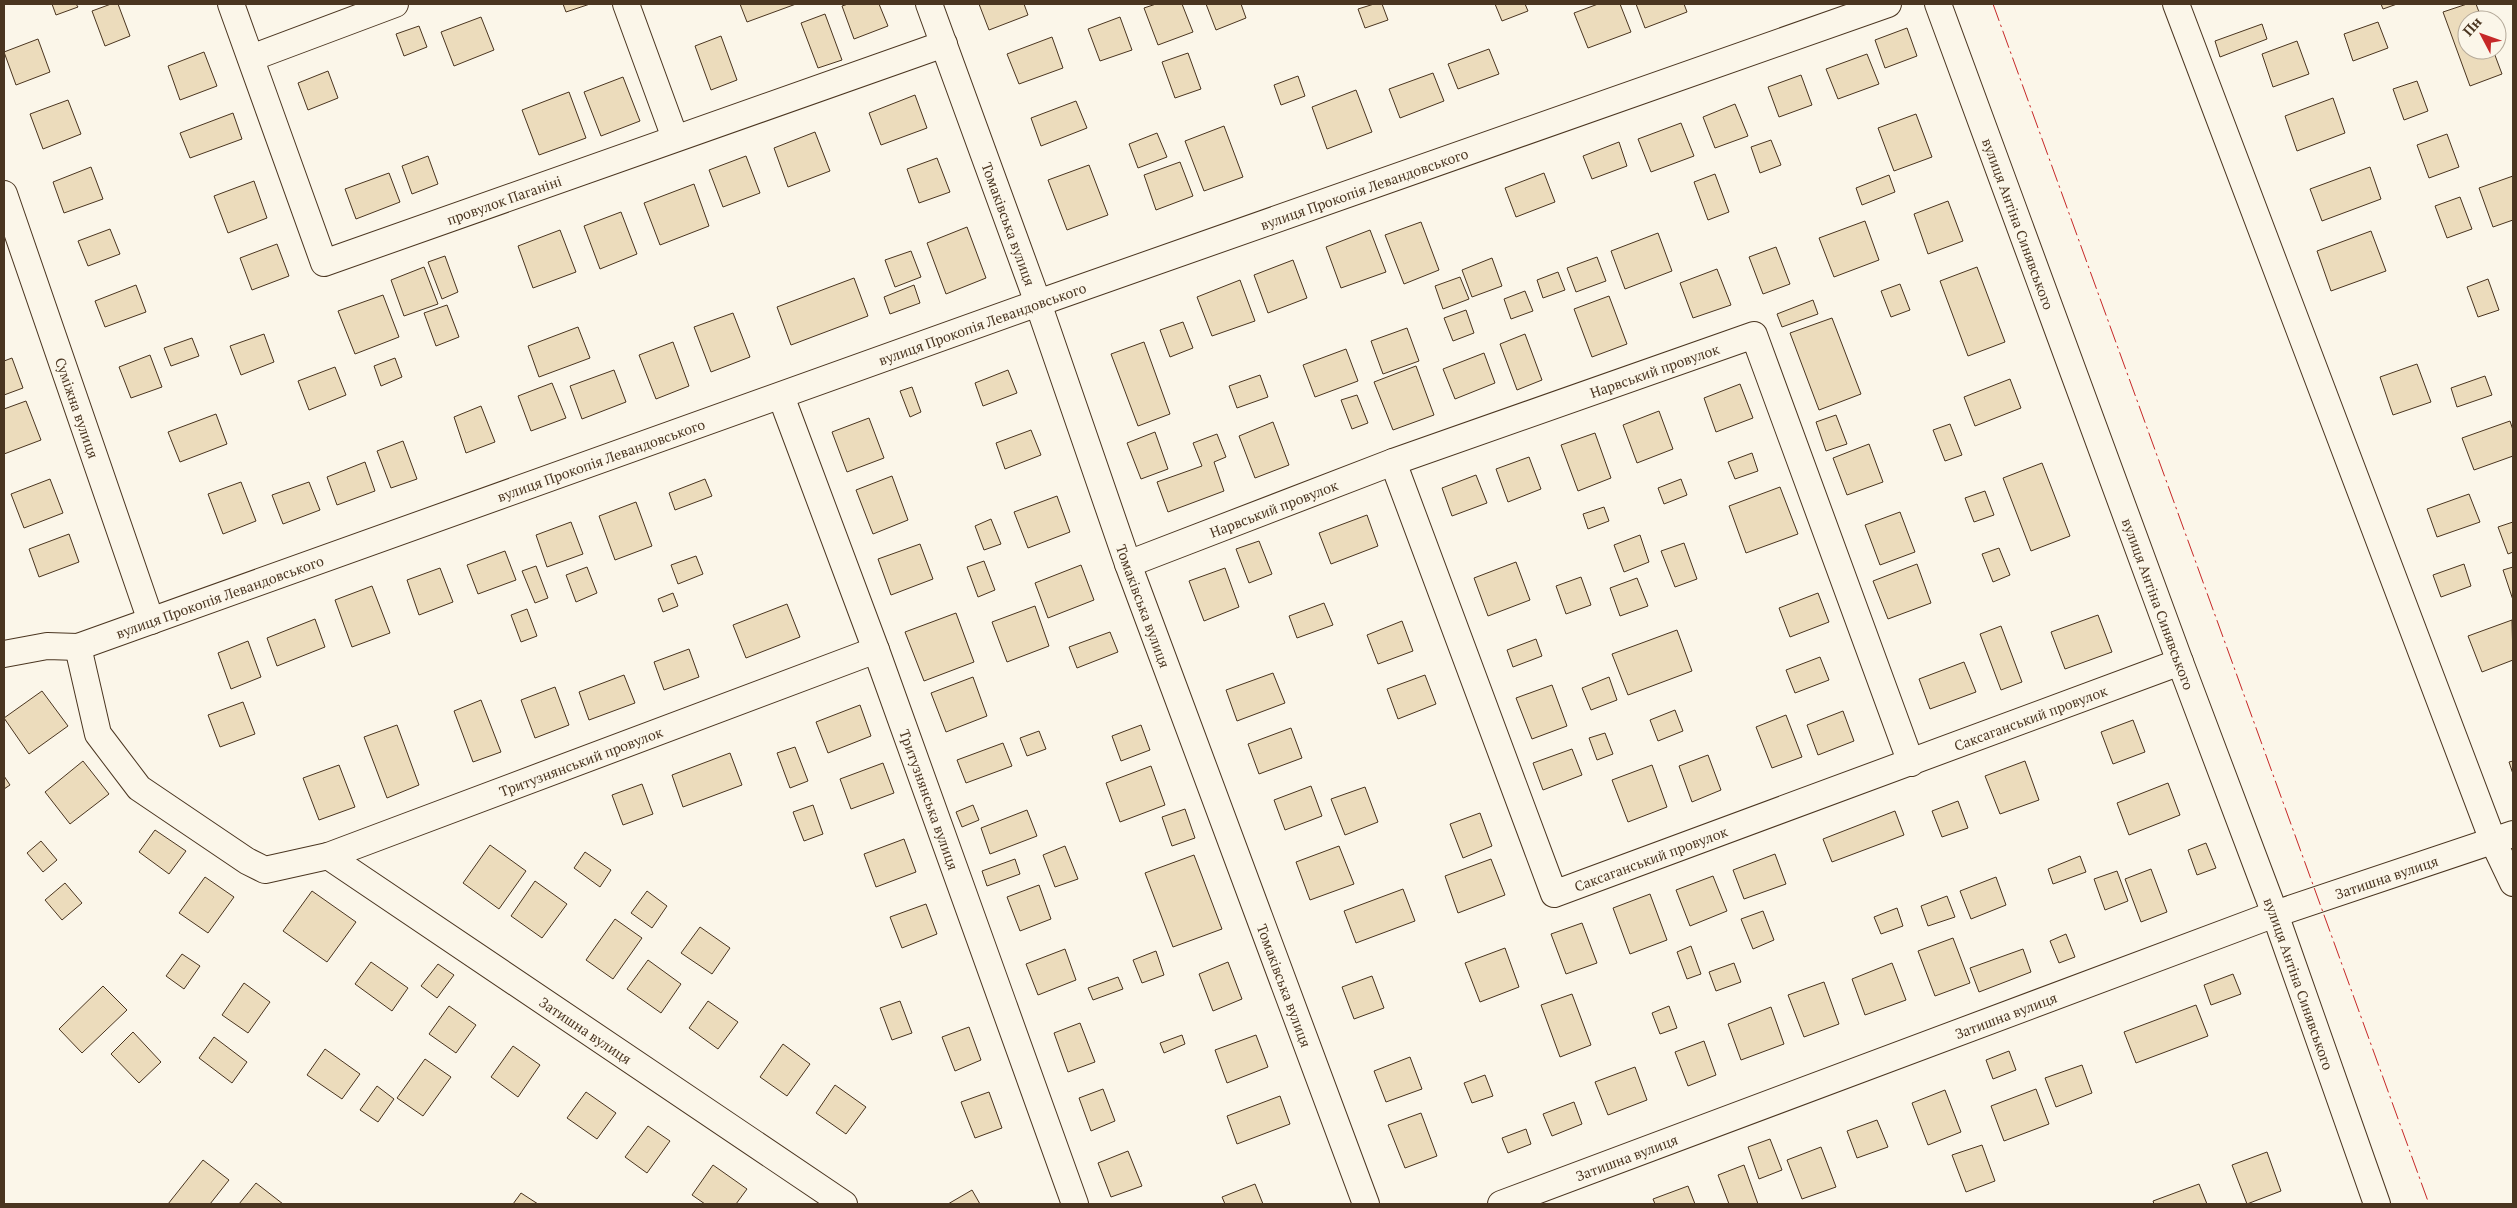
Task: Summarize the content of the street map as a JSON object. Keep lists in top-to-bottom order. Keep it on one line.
{"streets":{"street":["вулиця Прокопія Левандовського","провулок Паганіні","Томаківська вулиця","вулиця Антіна Синявського","Нарвський провулок","Суміжна вулиця","Саксаганський провулок","Тритузнянський провулок","Тритузнянська вулиця","Затишна вулиця"]},"crossings":[["вулиця Прокопія Левандовського","Томаківська вулиця"],["вулиця Прокопія Левандовського","Суміжна вулиця"],["вулиця Прокопія Левандовського","Тритузнянський провулок"],["вулиця Прокопія Левандовського","Тритузнянська вулиця"],["провулок Паганіні","Томаківська вулиця"],["Томаківська вулиця","Нарвський провулок"],["вулиця Антіна Синявського","Саксаганський провулок"],["вулиця Антіна Синявського","Затишна вулиця"],["Нарвський провулок","Саксаганський провулок"],["Тритузнянський провулок","Тритузнянська вулиця"],["Тритузнянський провулок","Затишна вулиця"]],"north":"top left"}
